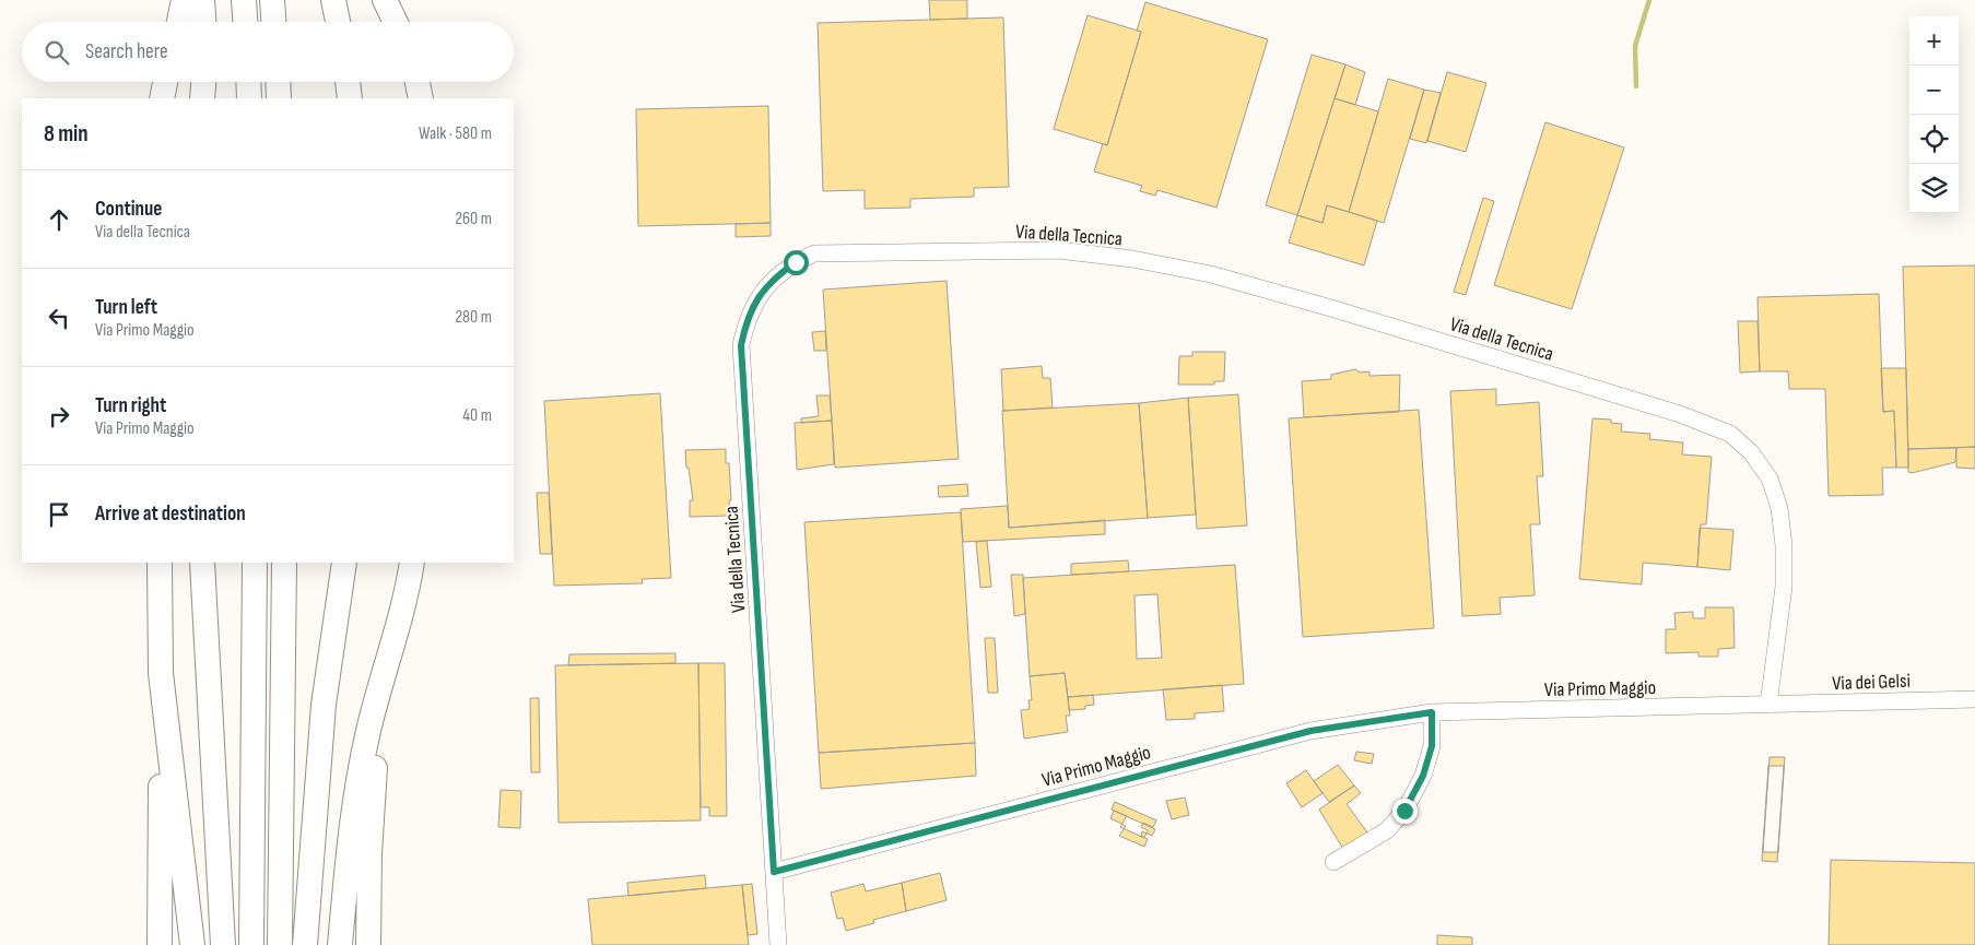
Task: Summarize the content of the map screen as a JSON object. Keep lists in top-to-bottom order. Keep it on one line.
{"streets":{"street":["Via della Tecnica","Via dei Gelsi","Via Primo Maggio"]},"crossings":[["Via della Tecnica","Via dei Gelsi"],["Via della Tecnica","Via Primo Maggio"],["Via dei Gelsi","Via Primo Maggio"]],"page":{"map_buttons":["+","−"],"search":"Search here","heading":["8 min","Walk · 580 m"],"list":[["Continue","Via della Tecnica","260 m"],["Turn left","Via Primo Maggio","280 m"],["Turn right","Via Primo Maggio","40 m"],"Arrive at destination"]}}
